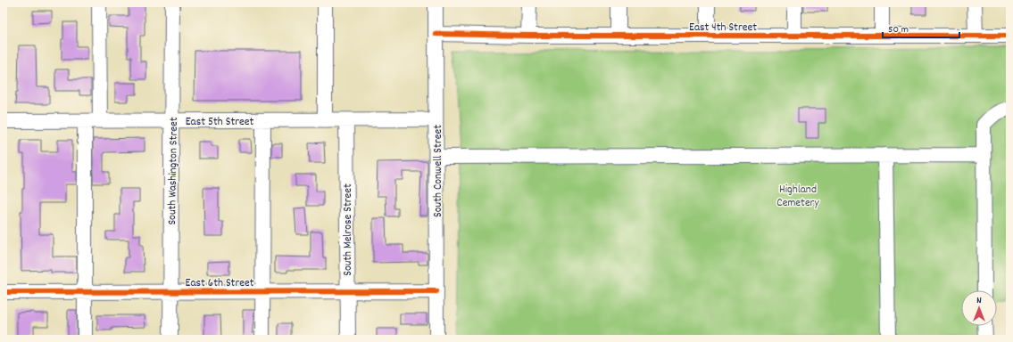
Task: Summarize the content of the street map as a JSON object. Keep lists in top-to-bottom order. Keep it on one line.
{"streets":{"street":["East 4th Street","East 5th Street","South Washington Street","South Conwell Street","South Melrose Street","East 6th Street"]},"crossings":[["East 4th Street","South Conwell Street"],["East 5th Street","South Washington Street"],["East 5th Street","South Conwell Street"],["East 5th Street","South Melrose Street"],["South Washington Street","East 6th Street"],["South Conwell Street","East 6th Street"],["South Melrose Street","East 6th Street"]],"parks":["Highland Cemetery"],"scale_bar":"50 m","north":"top"}
